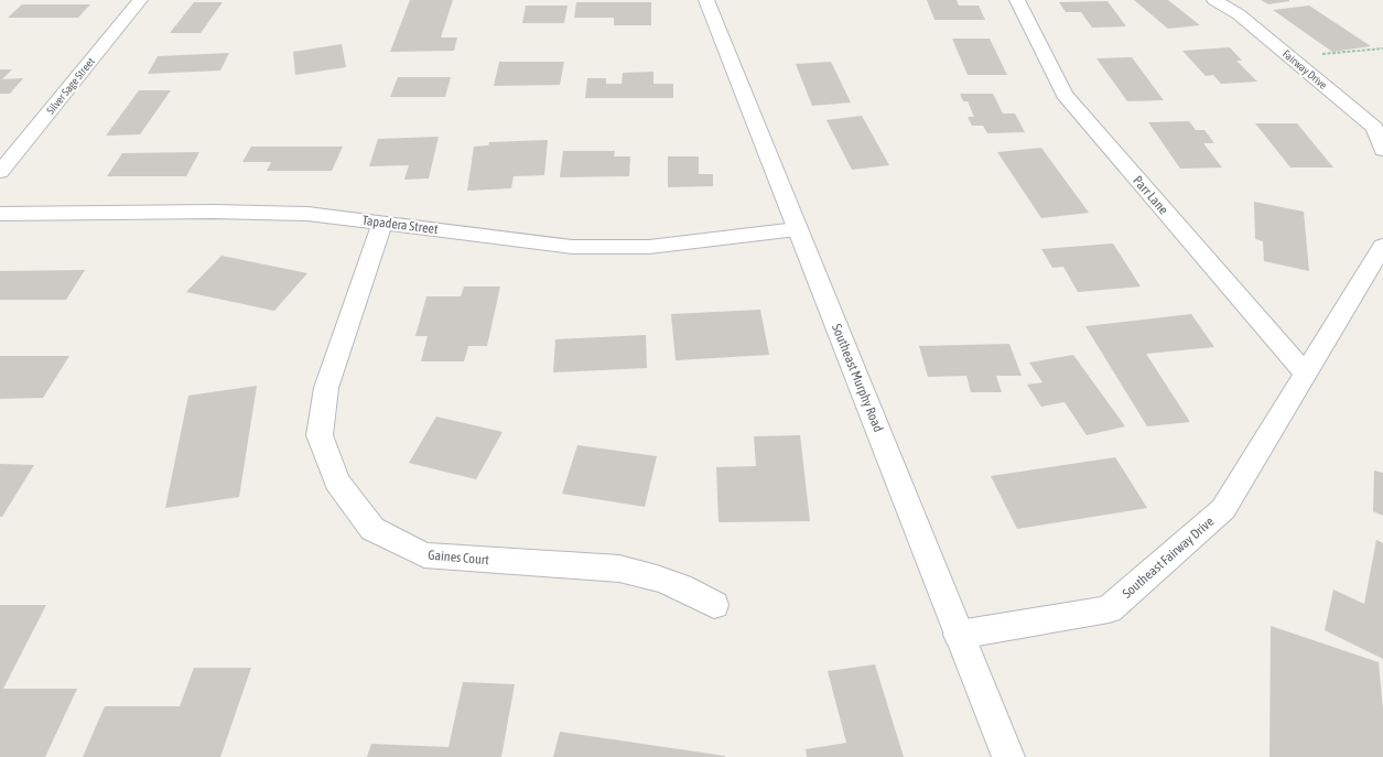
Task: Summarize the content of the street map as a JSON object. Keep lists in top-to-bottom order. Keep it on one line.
{"streets":{"street":["Fairway Drive","Silver Sage Street","Parr Lane","Tapadera Street","Southeast Murphy Road","Gaines Court","Southeast Fairway Drive"]},"crossings":[["Parr Lane","Southeast Fairway Drive"],["Tapadera Street","Southeast Murphy Road"],["Tapadera Street","Gaines Court"],["Southeast Murphy Road","Southeast Fairway Drive"]]}
